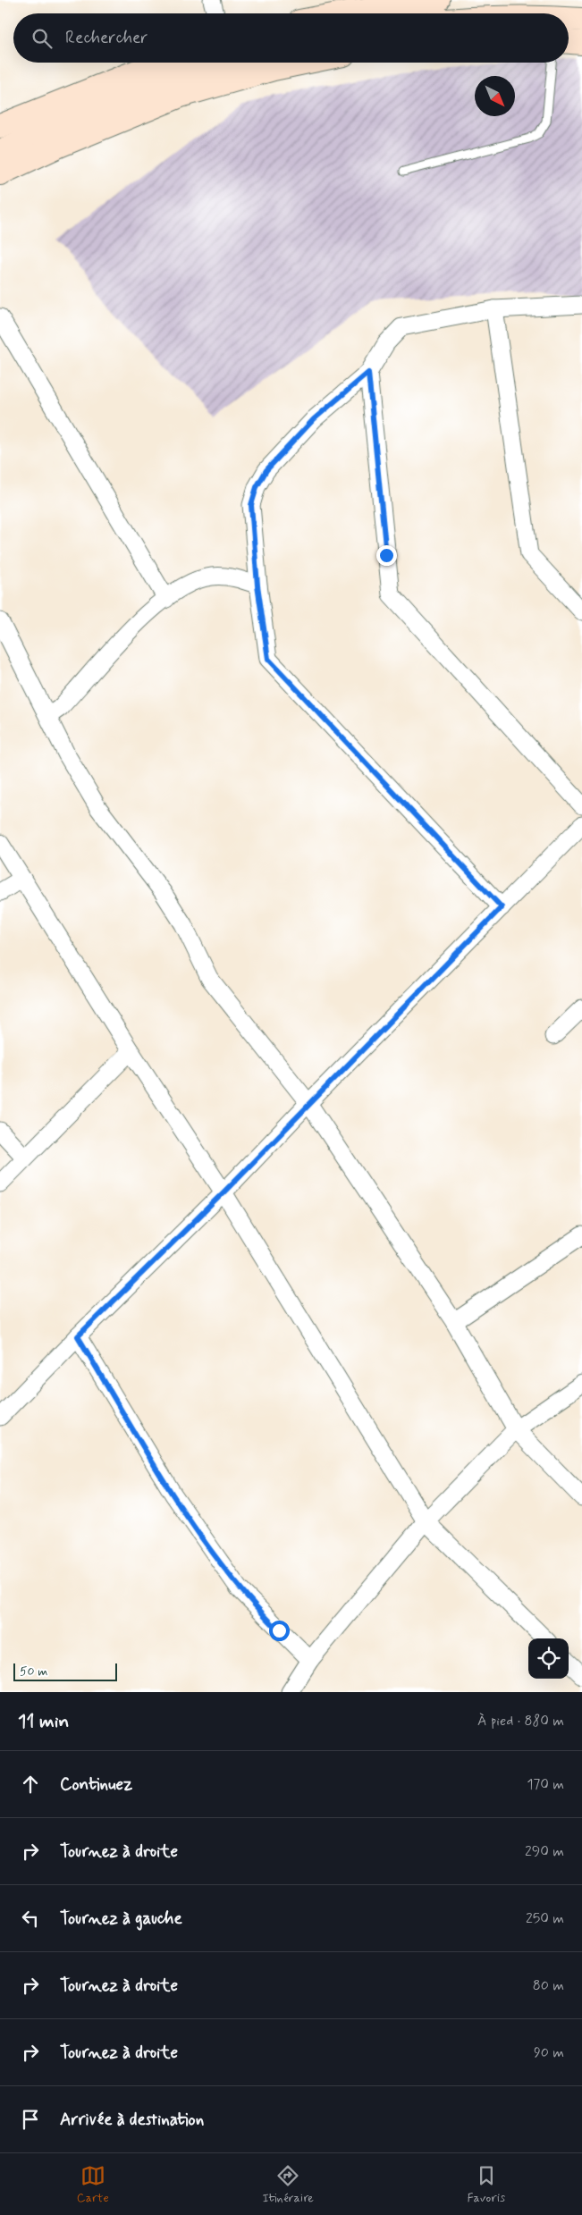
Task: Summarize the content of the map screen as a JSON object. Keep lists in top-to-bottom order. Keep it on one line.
{"scale_bar":"50 m","north":"bottom right","page":{"search":"Rechercher","scale":"50 m","heading":["11 min","À pied · 880 m"],"list":[["Continuez","170 m"],["Tournez à droite","290 m"],["Tournez à gauche","250 m"],["Tournez à droite","80 m"],["Tournez à droite","90 m"],"Arrivée à destination"],"nav":["Carte","Itinéraire","Favoris"]}}
